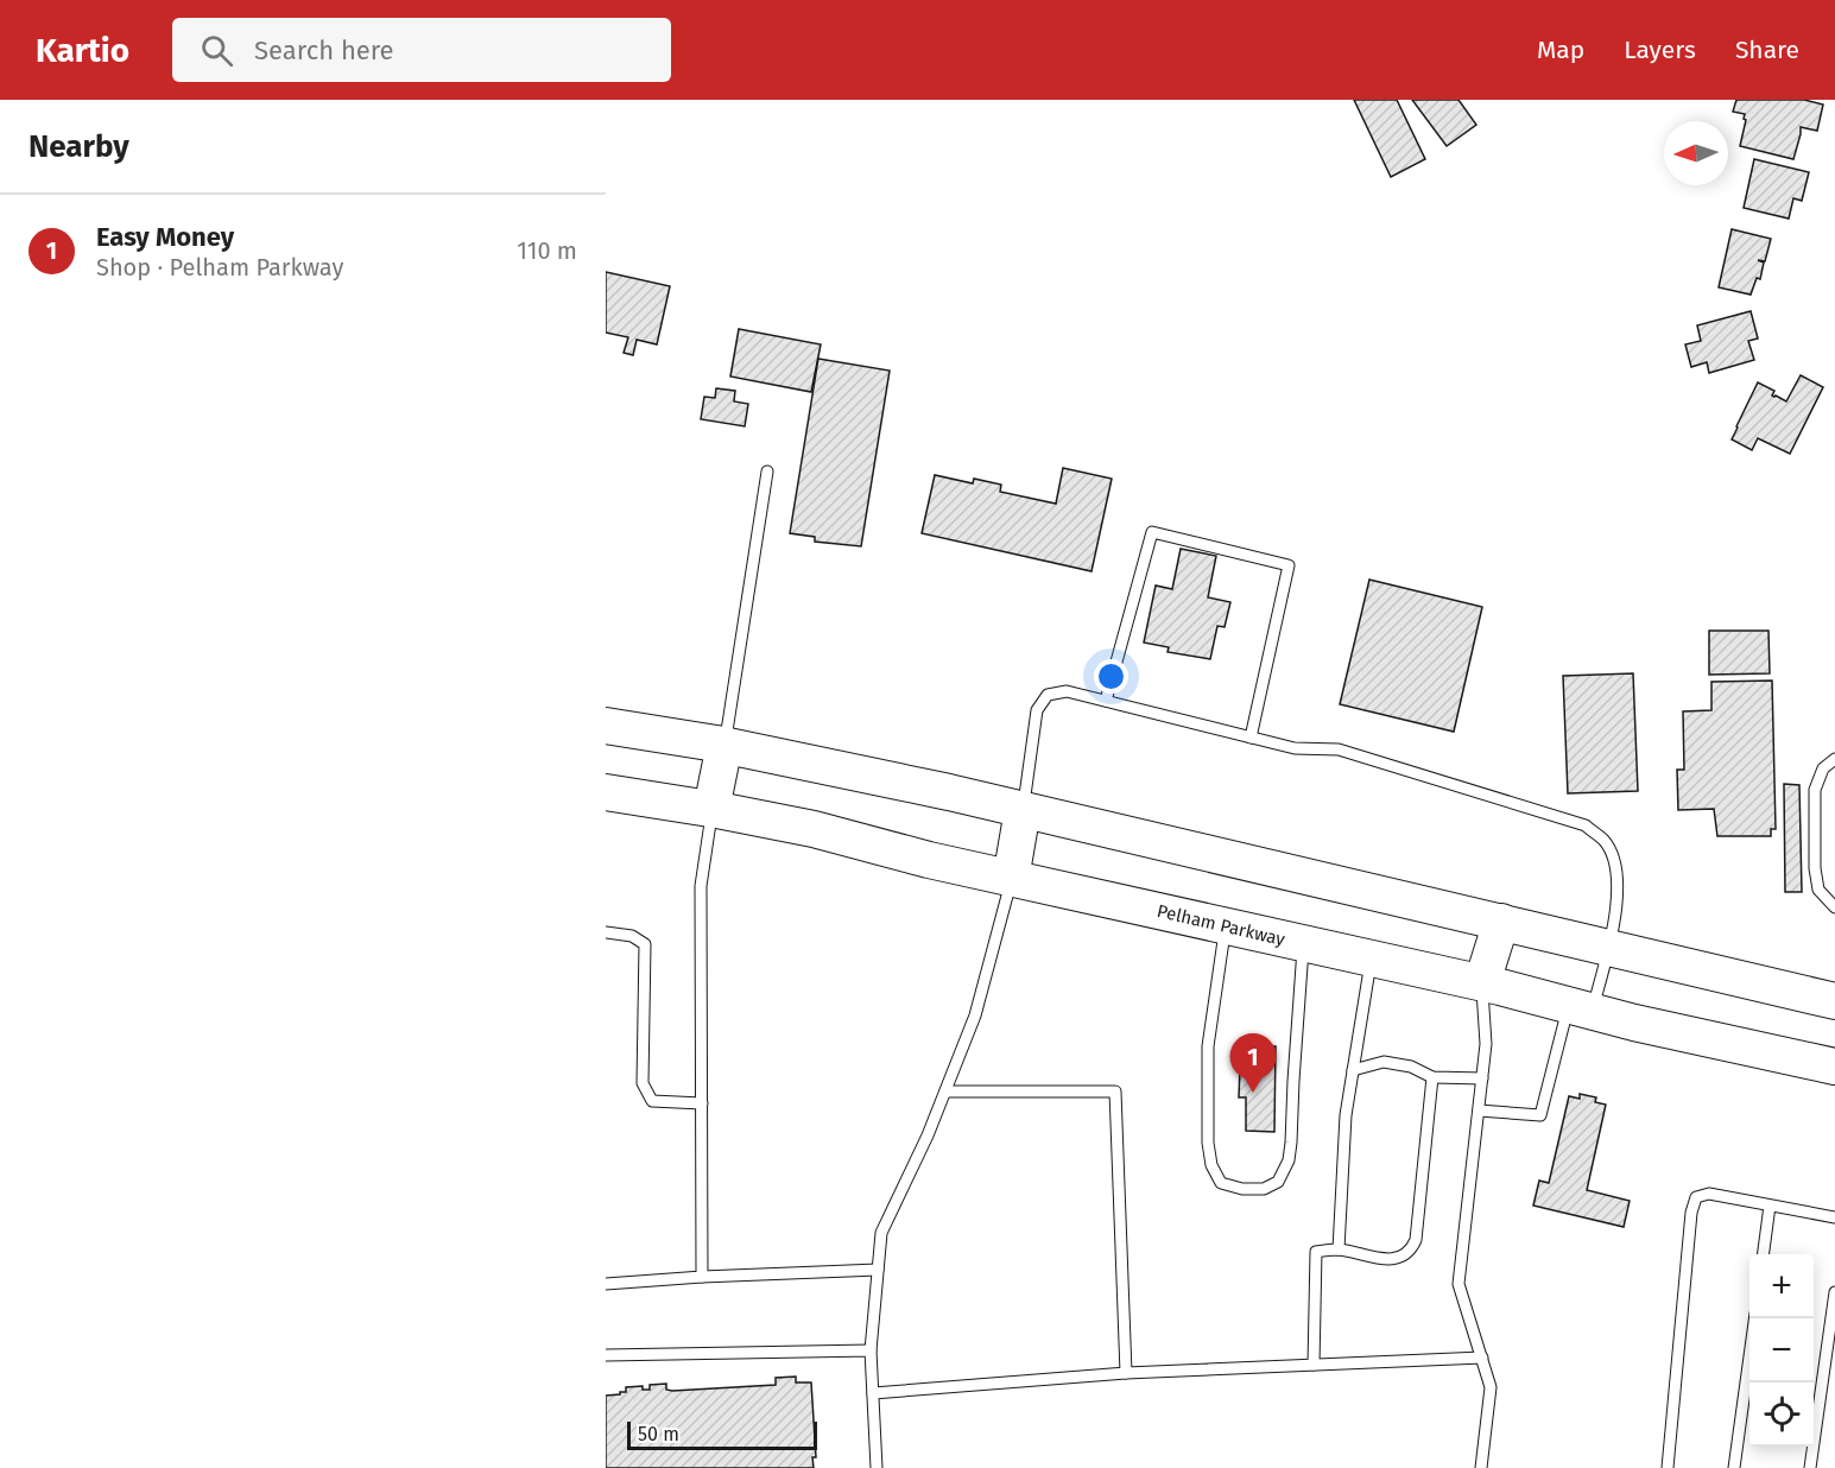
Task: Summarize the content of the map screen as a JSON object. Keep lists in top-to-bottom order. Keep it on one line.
{"streets":{"main road":["Pelham Parkway"]},"scale_bar":"50 m","north":"left","page":{"header":"Kartio","search":"Search here","nav":["Map","Layers","Share"],"heading":"Nearby","list":[{"mark":"1","name":"Easy Money","note":"Shop · Pelham Parkway","value":"110 m"}],"pins":"1","map_buttons":["+","−"],"scale":"50 m"}}
